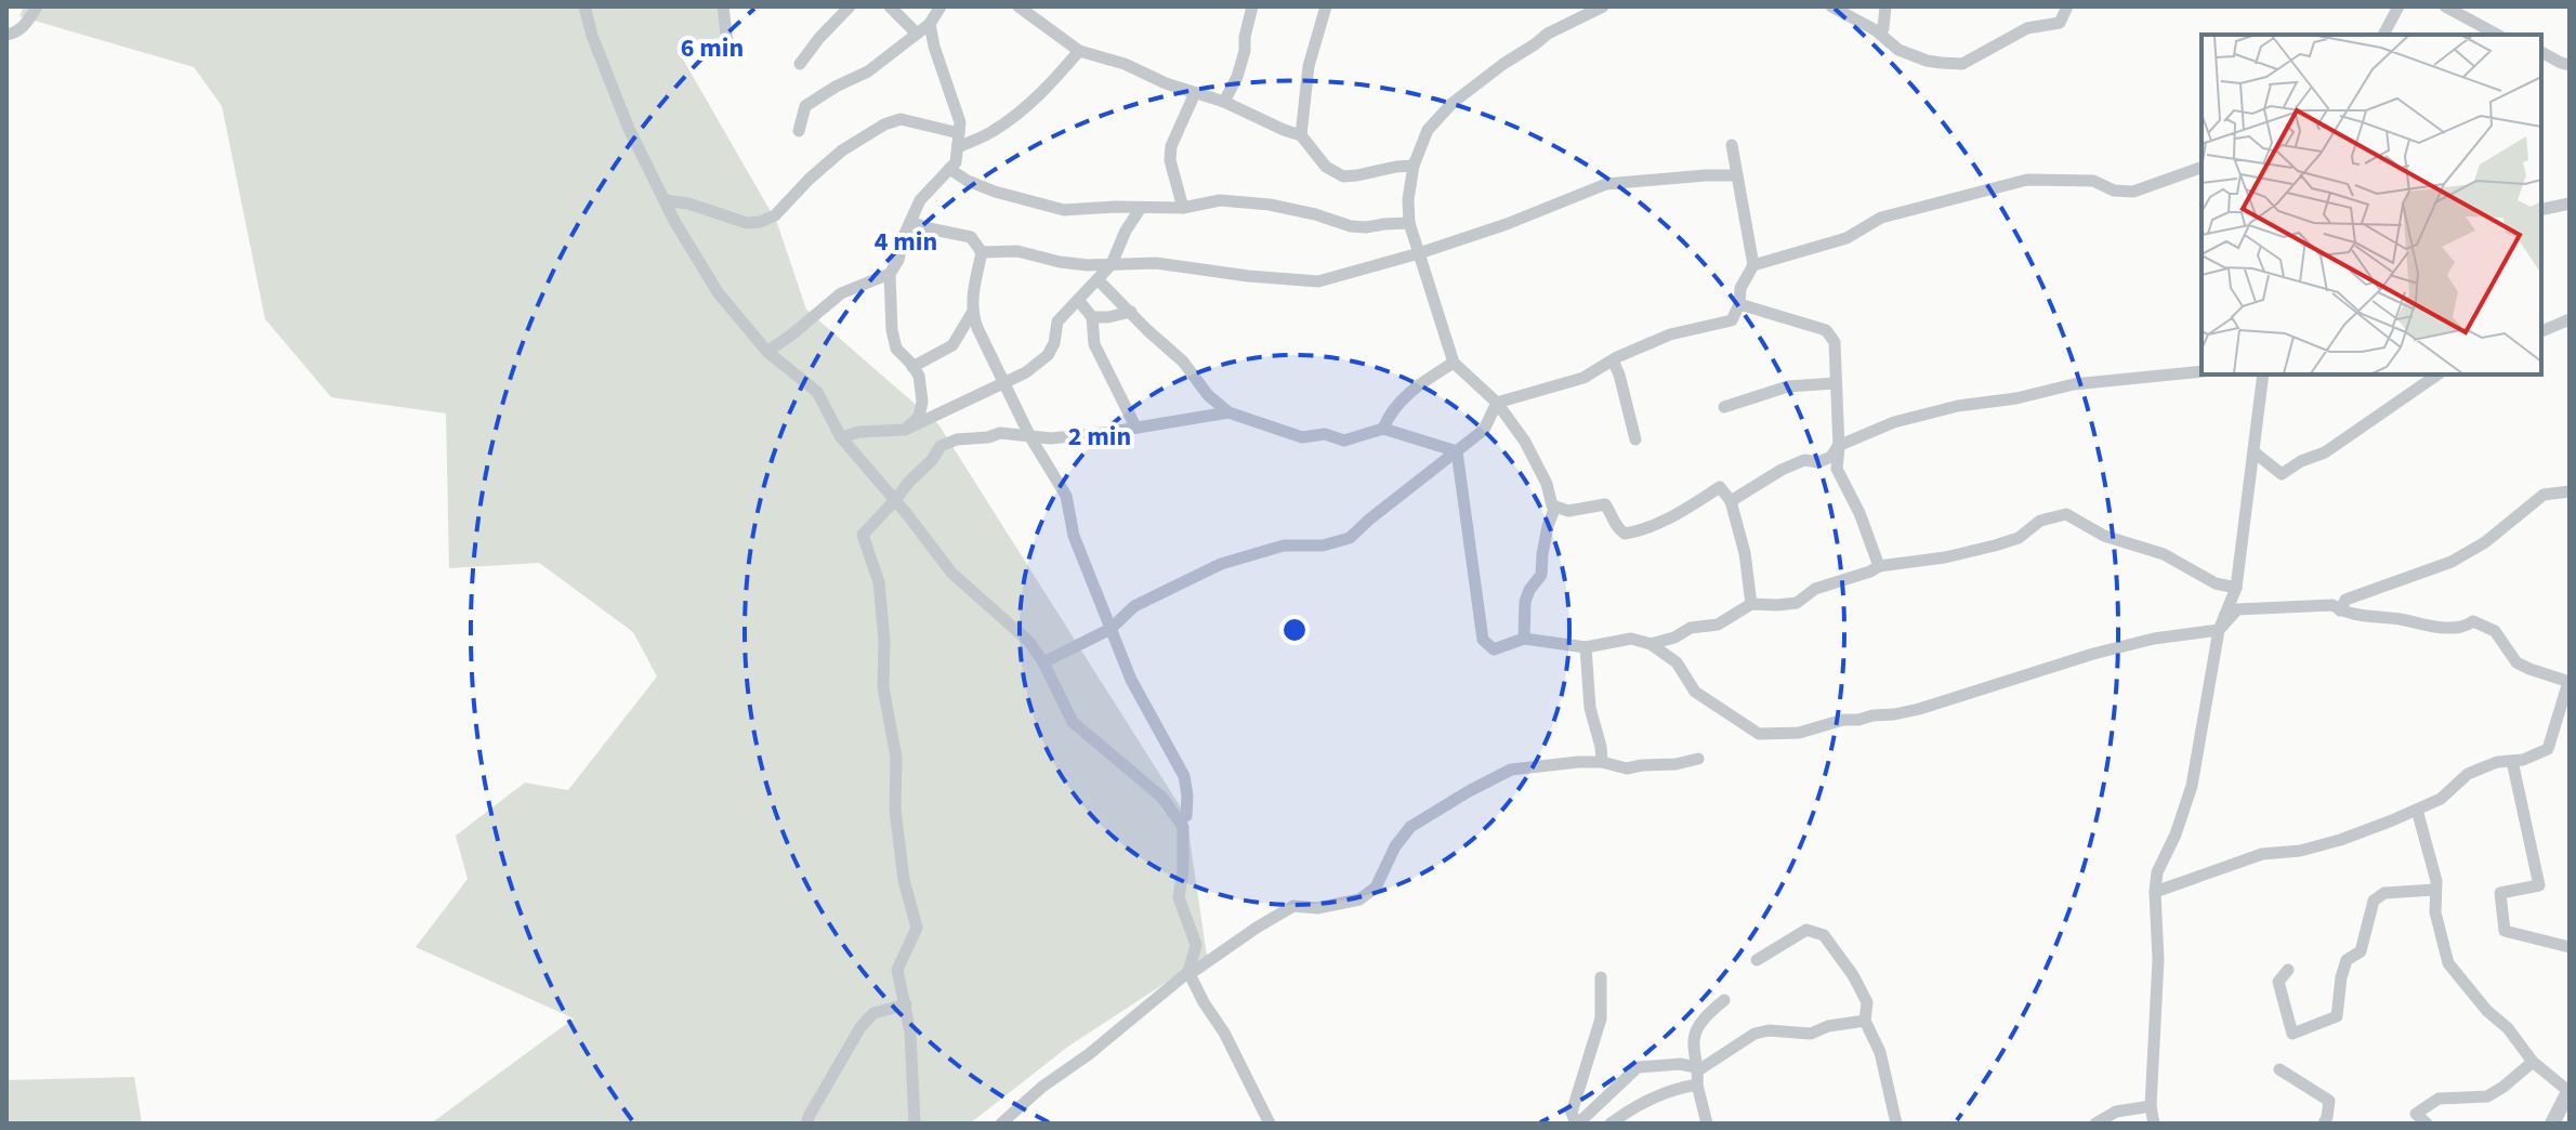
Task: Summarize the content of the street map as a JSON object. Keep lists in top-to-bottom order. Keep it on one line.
{"rings":["6 min","4 min","2 min"]}
